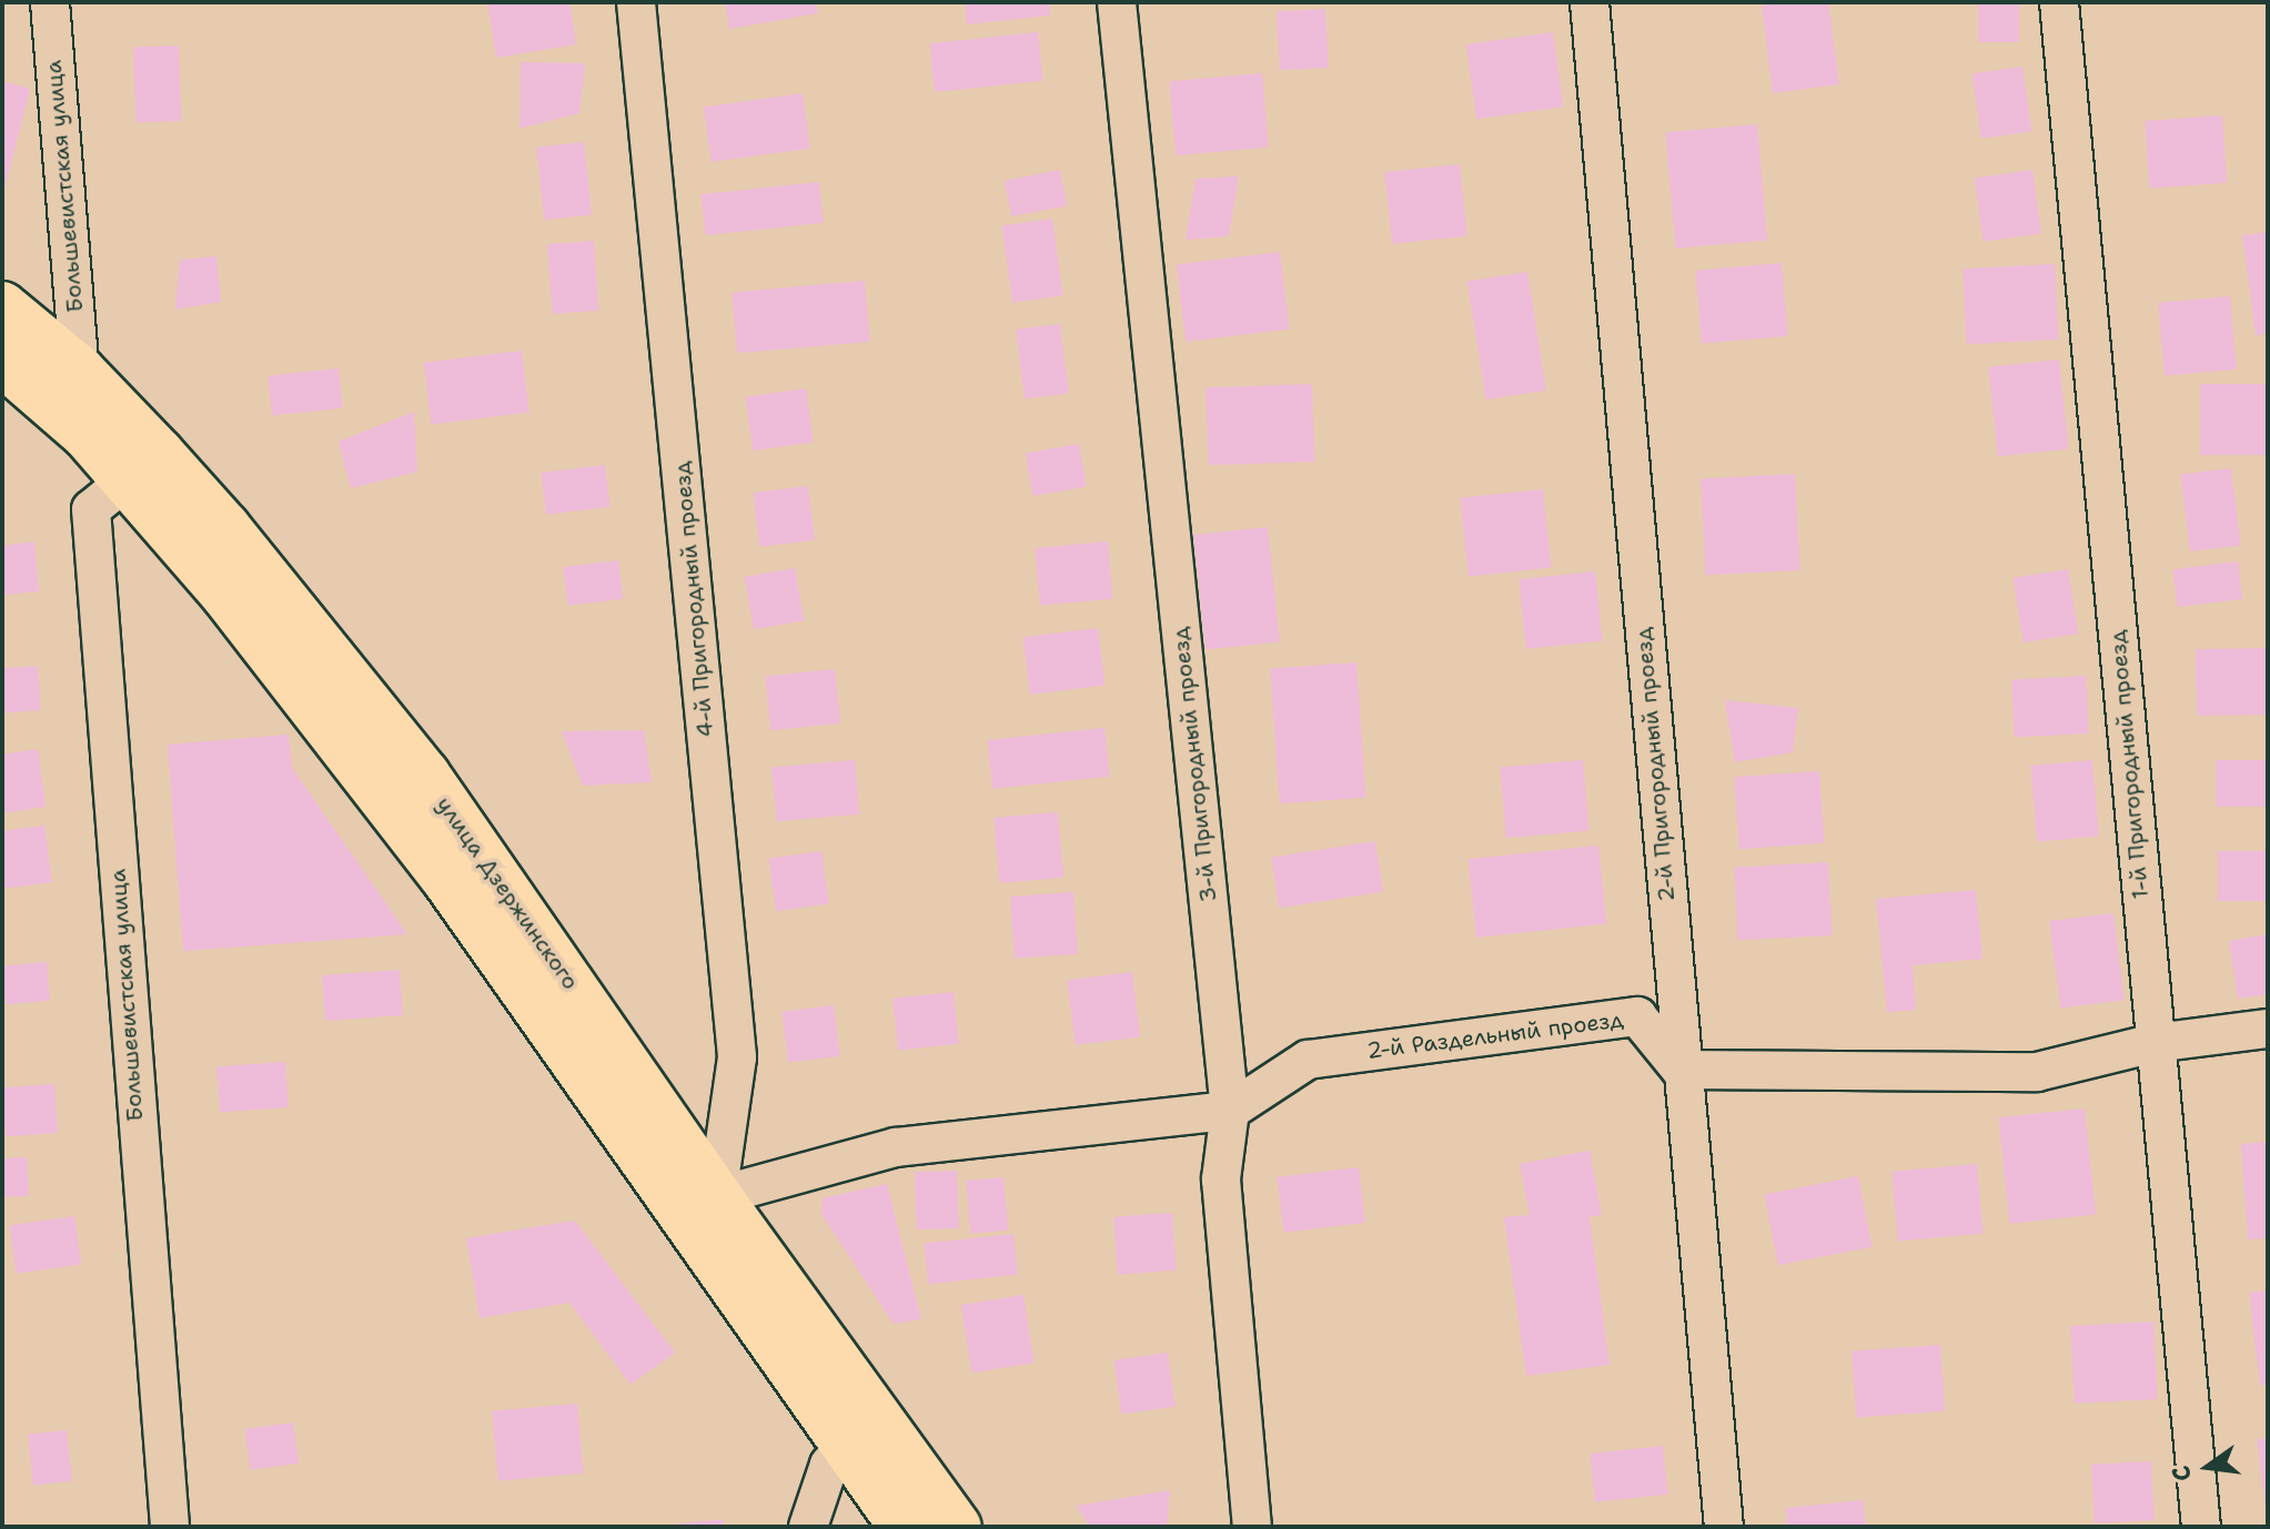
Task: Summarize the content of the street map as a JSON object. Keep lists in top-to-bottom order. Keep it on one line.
{"streets":{"main road":["улица Дзержинского"],"street":["Большевистская улица","4-й Пригородный проезд","3-й Пригородный проезд","2-й Пригородный проезд","1-й Пригородный проезд","2-й Раздельный проезд"]},"crossings":[["Большевистская улица","улица Дзержинского"],["4-й Пригородный проезд","улица Дзержинского"],["4-й Пригородный проезд","2-й Раздельный проезд"],["3-й Пригородный проезд","2-й Раздельный проезд"],["2-й Пригородный проезд","2-й Раздельный проезд"],["улица Дзержинского","2-й Раздельный проезд"]],"north":"left"}
